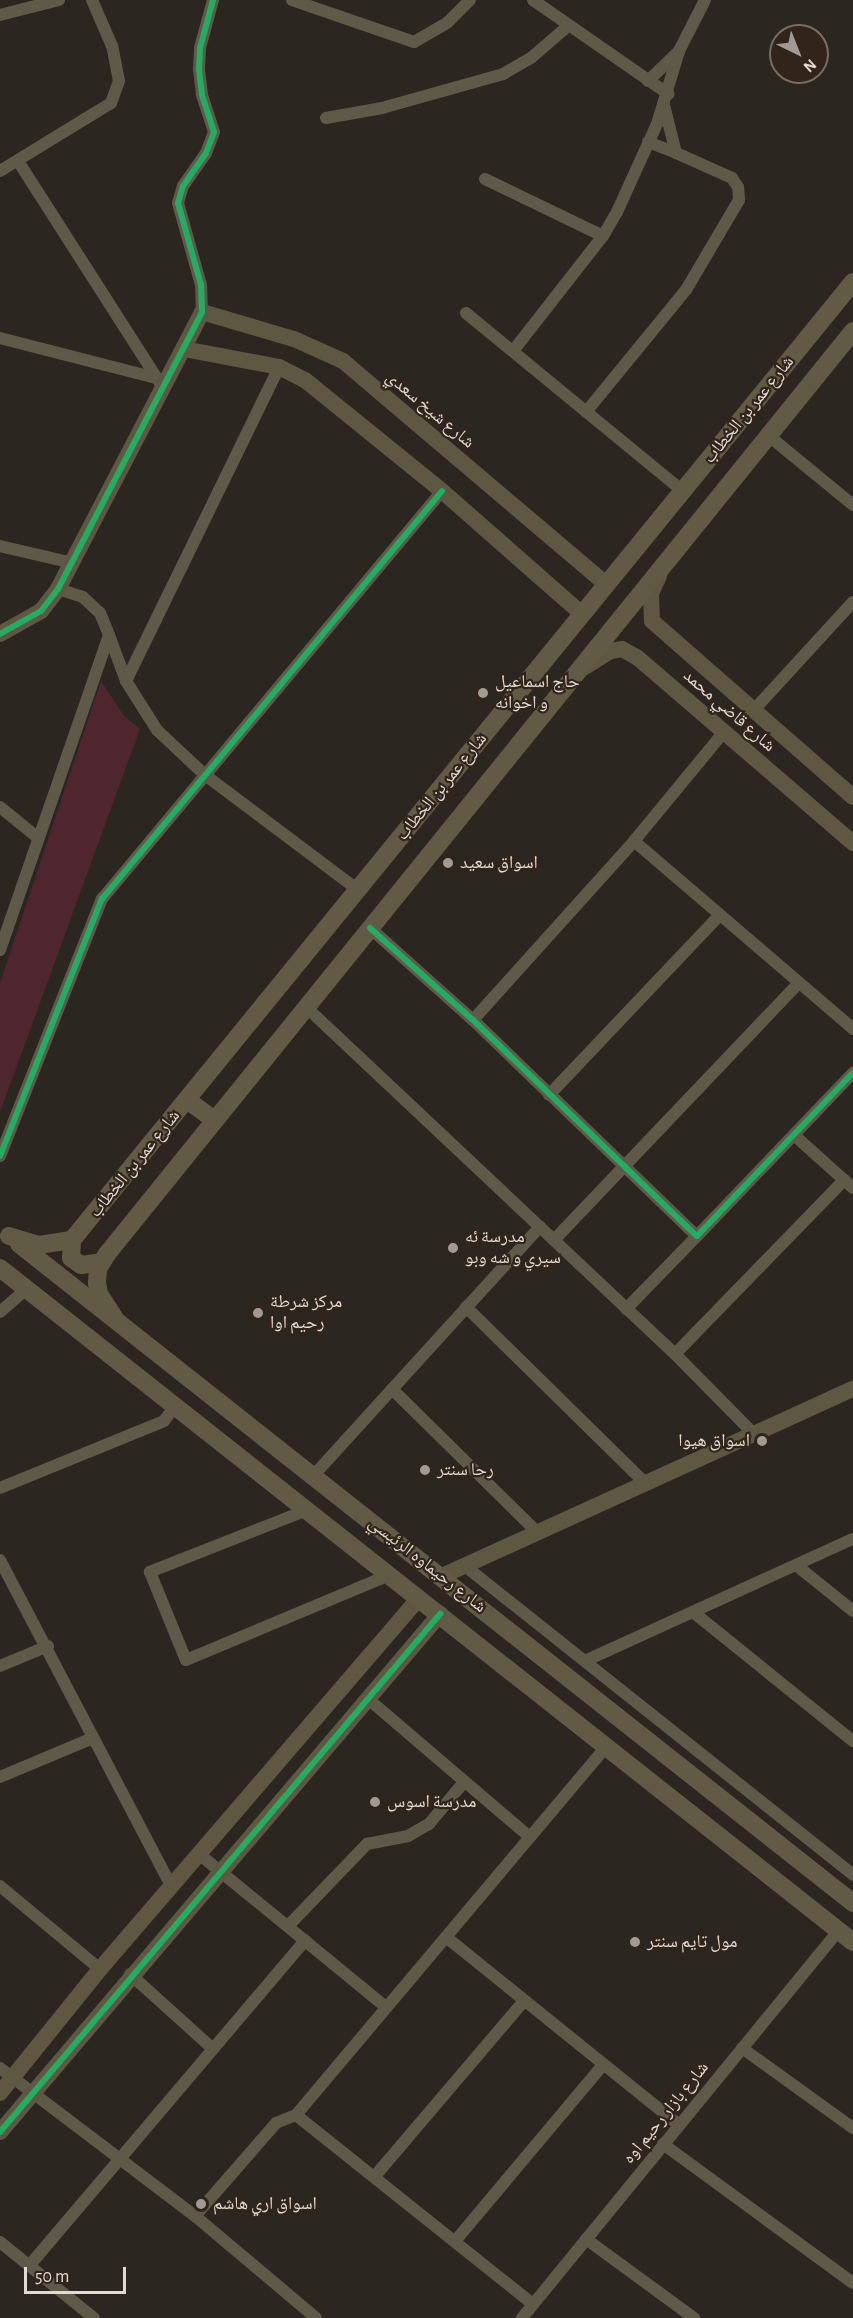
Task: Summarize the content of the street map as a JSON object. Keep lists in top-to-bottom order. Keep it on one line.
{"streets":{"main road":["شارع عمر بن الخطاب","شارع رحيماوه الرئيسي"],"street":["شارع شيخ سعدي","شارع قاضي محمد","شارع بازار رحيم اوه"]},"crossings":[["شارع شيخ سعدي","شارع عمر بن الخطاب"],["شارع عمر بن الخطاب","شارع قاضي محمد"],["شارع رحيماوه الرئيسي","شارع بازار رحيم اوه"]],"places":["حاج اسماعيل و اخوانه","اسواق سعيد","مدرسة ئه سيري و شه وبو","مركز شرطة رحيم اوا","اسواق هيوا","رحا سنتر","مدرسة اسوس","مول تايم سنتر","اسواق اري هاشم"],"scale_bar":"50 m","north":"bottom right"}
